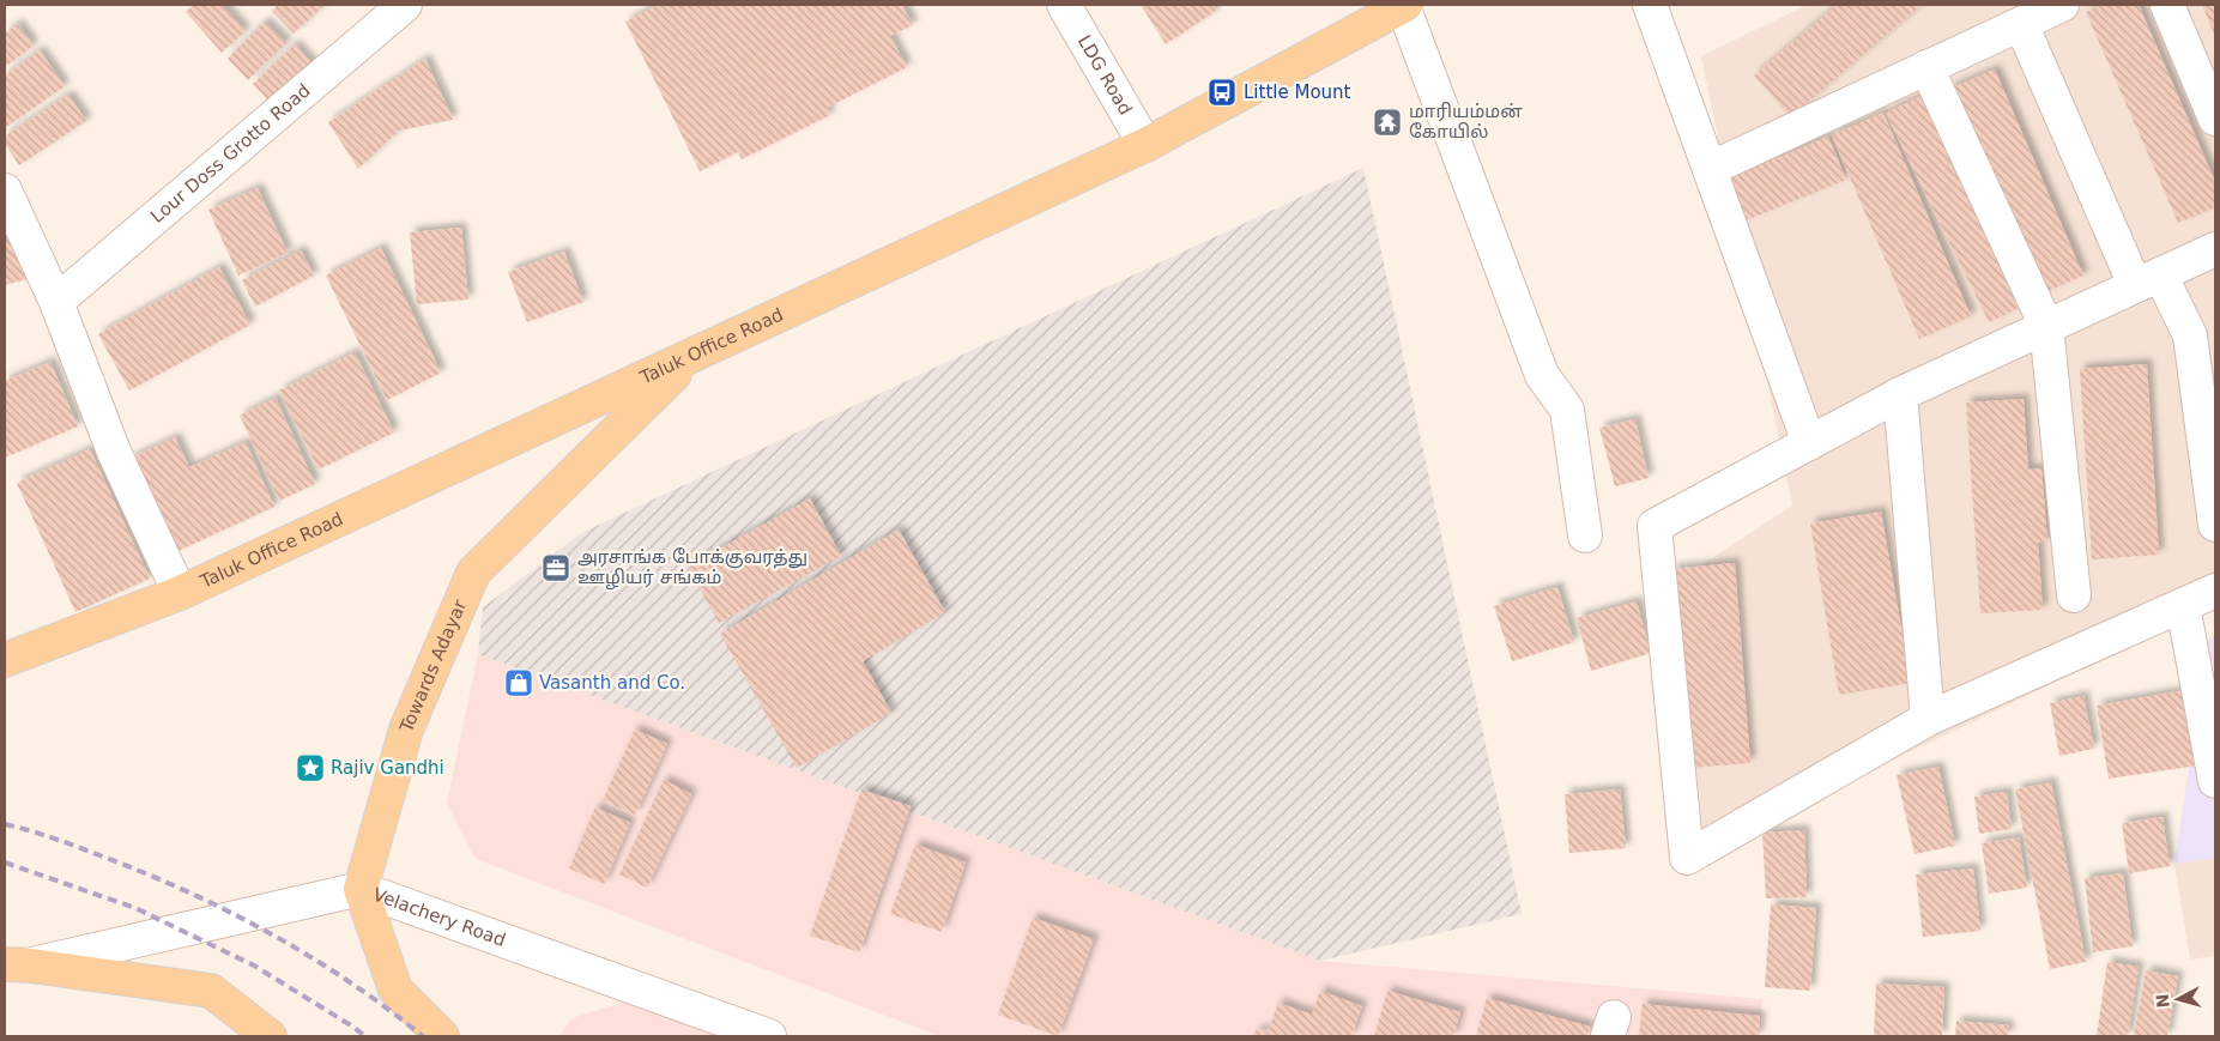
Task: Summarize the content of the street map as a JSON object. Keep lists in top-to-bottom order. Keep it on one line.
{"streets":{"main road":["Taluk Office Road","Towards Adayar"],"street":["LDG Road","Lour Doss Grotto Road","Velachery Road"]},"crossings":[["LDG Road","Taluk Office Road"],["Taluk Office Road","Towards Adayar"],["Towards Adayar","Velachery Road"]],"places":{"bus stop":["Little Mount"],"temple":["மாரியம்மன் கோயில்"],"office":["அரசாங்க போக்குவரத்து ஊழியர் சங்கம்"],"shop":["Vasanth and Co."],"place":["Rajiv Gandhi"]},"north":"left"}
